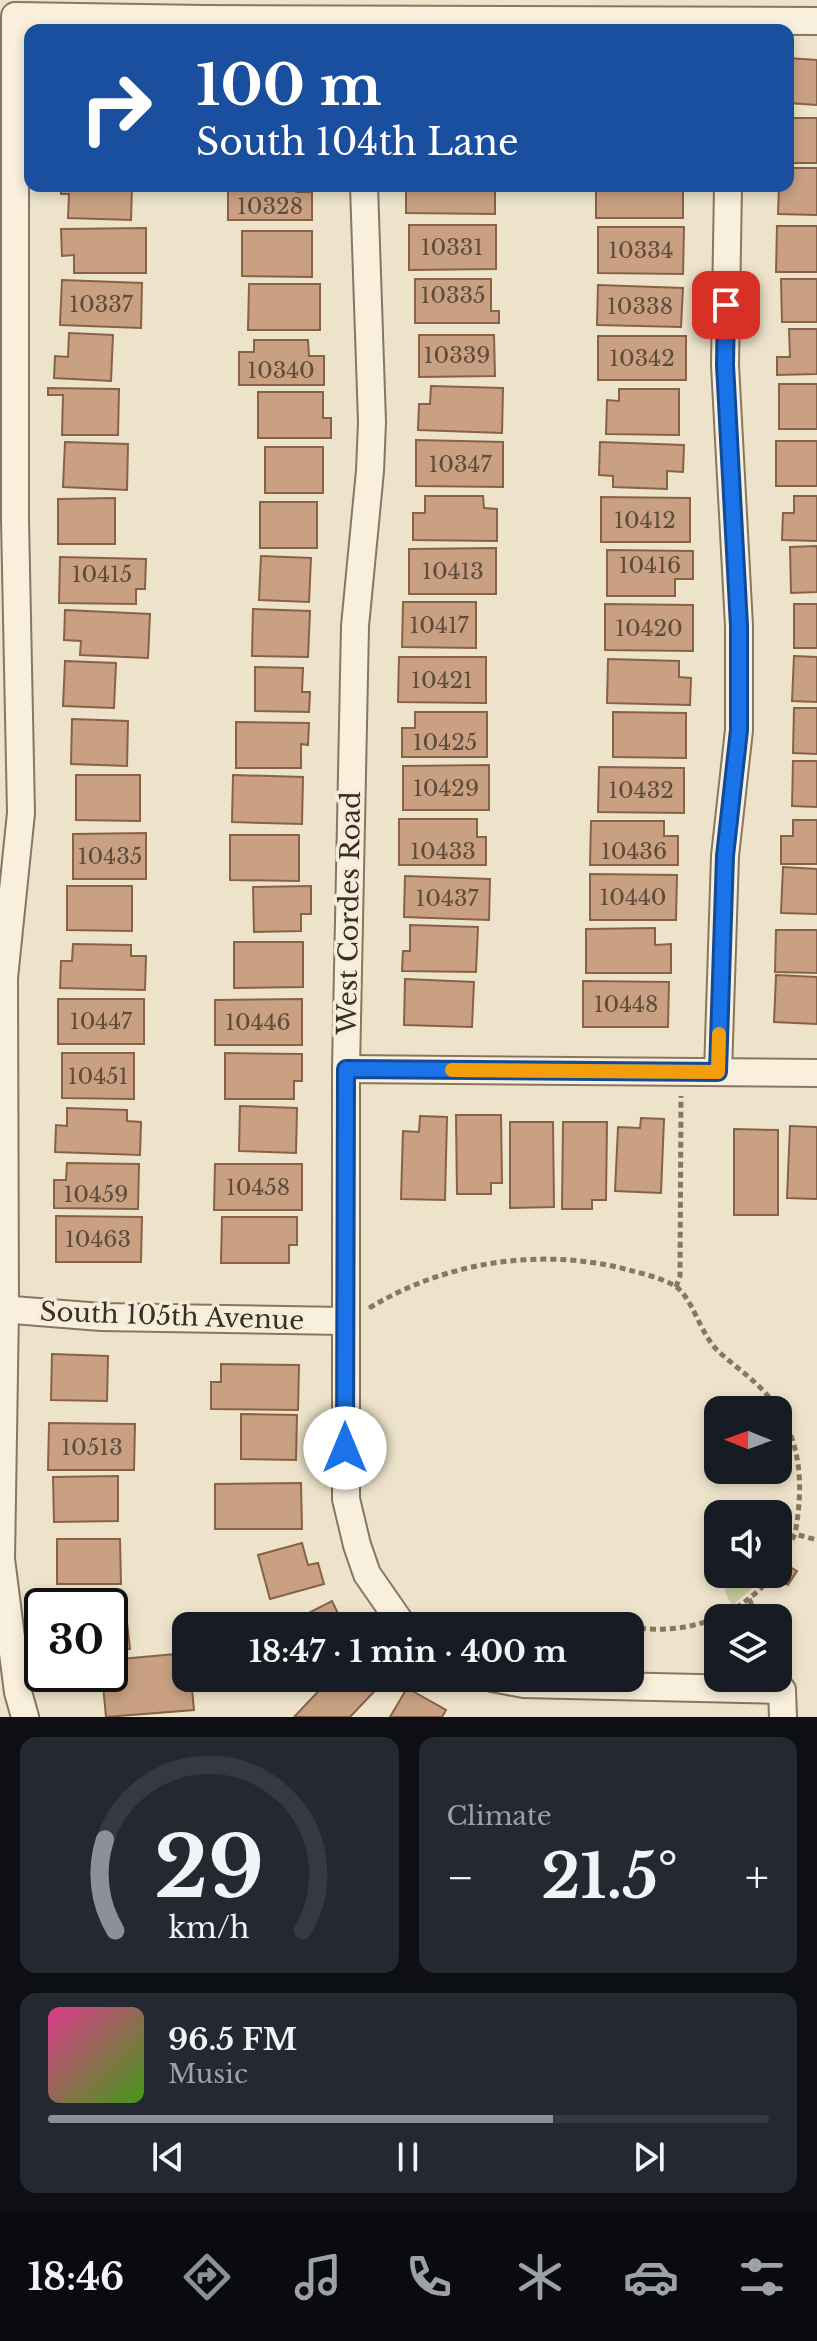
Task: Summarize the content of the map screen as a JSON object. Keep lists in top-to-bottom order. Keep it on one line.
{"streets":{"street":["West Cordes Road","South 105th Avenue"]},"crossings":[["West Cordes Road","South 105th Avenue"]],"house_numbers":["10328","10331","10334","10335","10337","10338","10339","10342","10340","10347","10412","10416","10413","10415","10417","10420","10421","10425","10429","10432","10433","10436","10435","10440","10437","10448","10447","10446","10451","10458","10459","10463","10513"],"north":"left","page":{"turn":["100 m","South 104th Lane"],"limit":"30","trip":"18:47 · 1 min · 400 m","tile":"Climate","heat":["−","21.5°","+"],"song":["96.5 FM","Music"],"tabs":"18:46","gauge":["29","km/h"]}}
